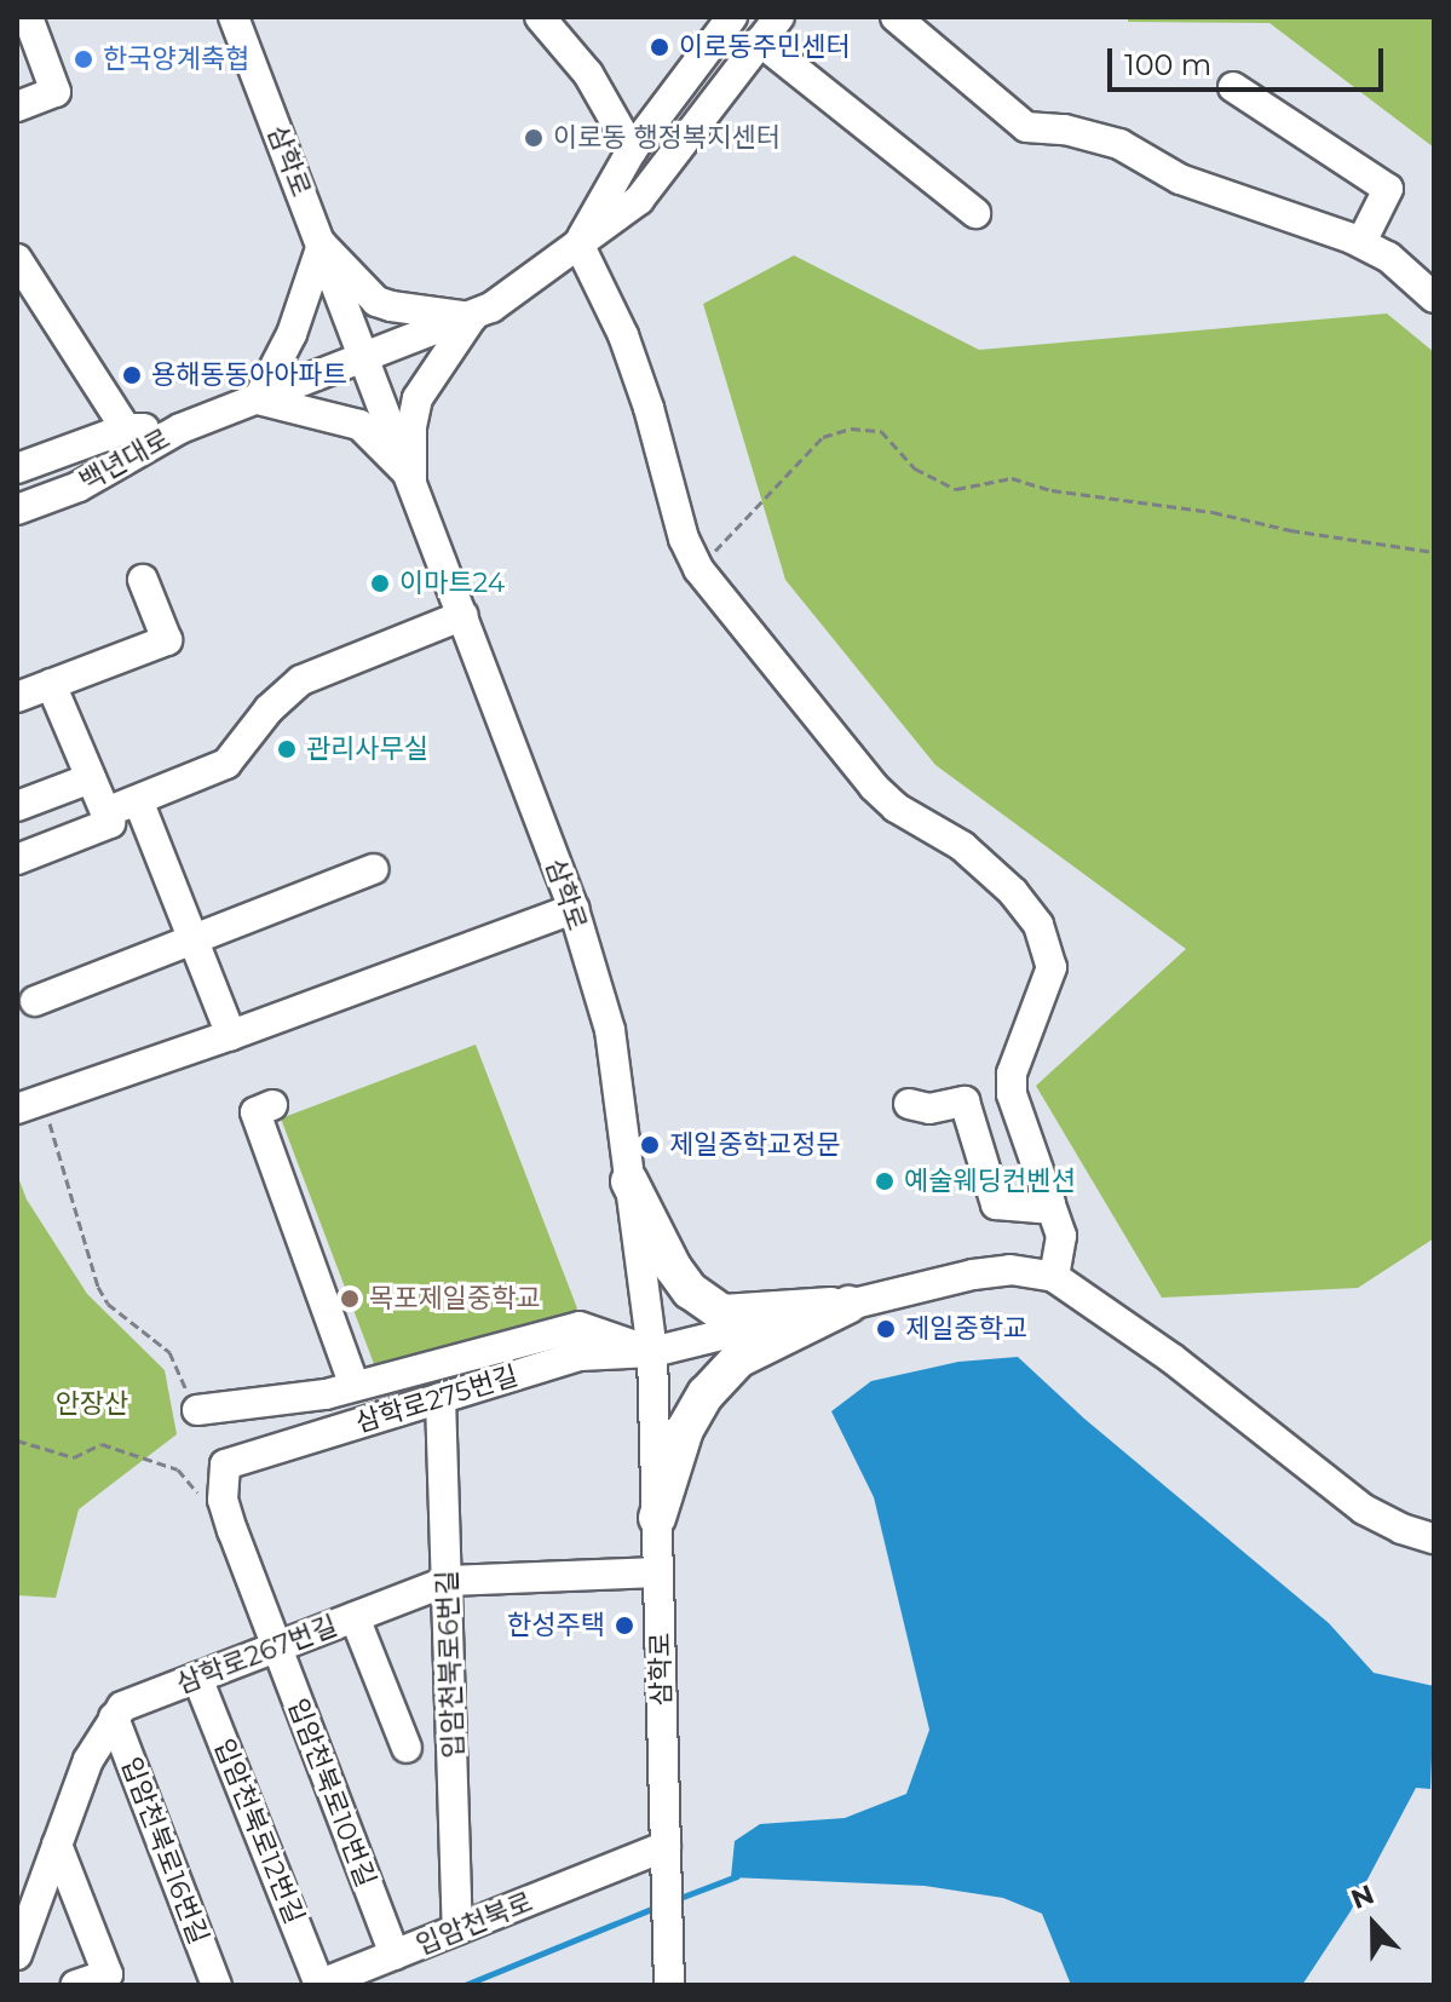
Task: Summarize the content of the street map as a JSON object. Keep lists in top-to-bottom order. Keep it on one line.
{"streets":{"street":["삼학로","백년대로","삼학로275번길","삼학로267번길","입암천북로6번길","입암천북로10번길","입암천북로12번길","입암천북로16번길","입암천북로"]},"crossings":[["삼학로","삼학로275번길"],["삼학로","삼학로267번길"],["삼학로","입암천북로"],["삼학로275번길","입암천북로6번길"],["삼학로275번길","입암천북로10번길"],["삼학로267번길","입암천북로6번길"],["삼학로267번길","입암천북로10번길"],["삼학로267번길","입암천북로12번길"],["삼학로267번길","입암천북로16번길"],["입암천북로6번길","입암천북로"],["입암천북로10번길","입암천북로"],["입암천북로12번길","입암천북로"]],"parks":["안장산"],"places":["이로동주민센터","한국양계축협","이로동 행정복지센터","용해동동아아파트","이마트24","관리사무실","제일중학교정문","예술웨딩컨벤션","목포제일중학교","제일중학교","한성주택"],"scale_bar":"100 m","north":"top"}
